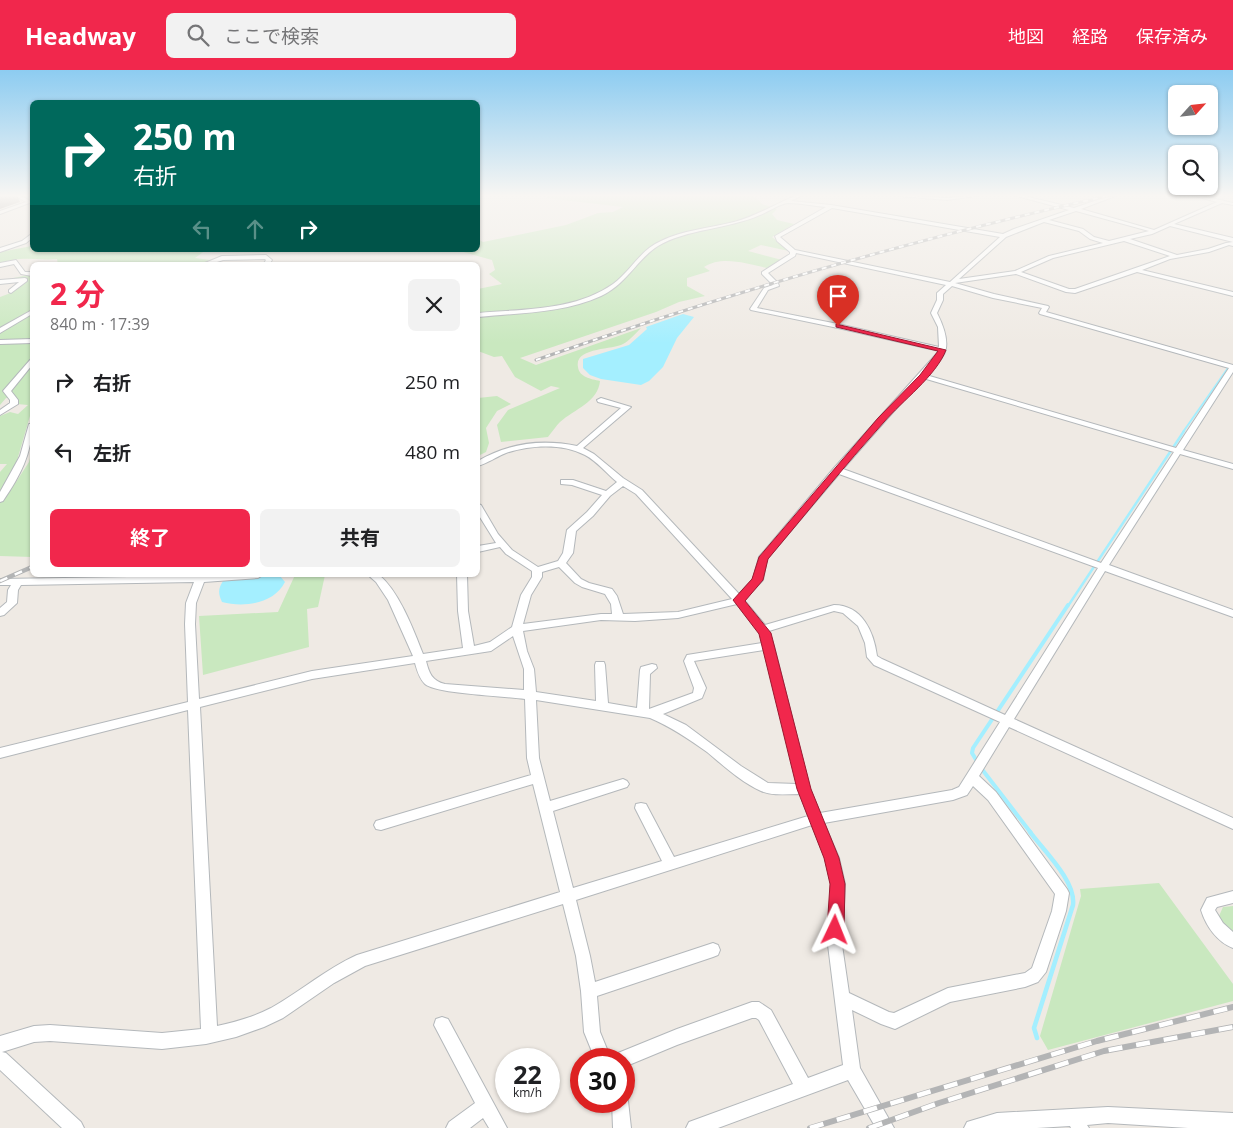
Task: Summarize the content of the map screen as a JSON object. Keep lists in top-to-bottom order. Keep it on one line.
{"north":"top right","page":{"header":"Headway","search":"ここで検索","nav":["地図","経路","保存済み"],"turn":["250 m","右折"],"heading":["2 分","840 m · 17:39"],"list":[{"name":"右折","value":"250 m"},{"name":"左折","value":"480 m"}],"buttons":["終了","共有"],"speed":"22 km/h","limit":"30"}}
